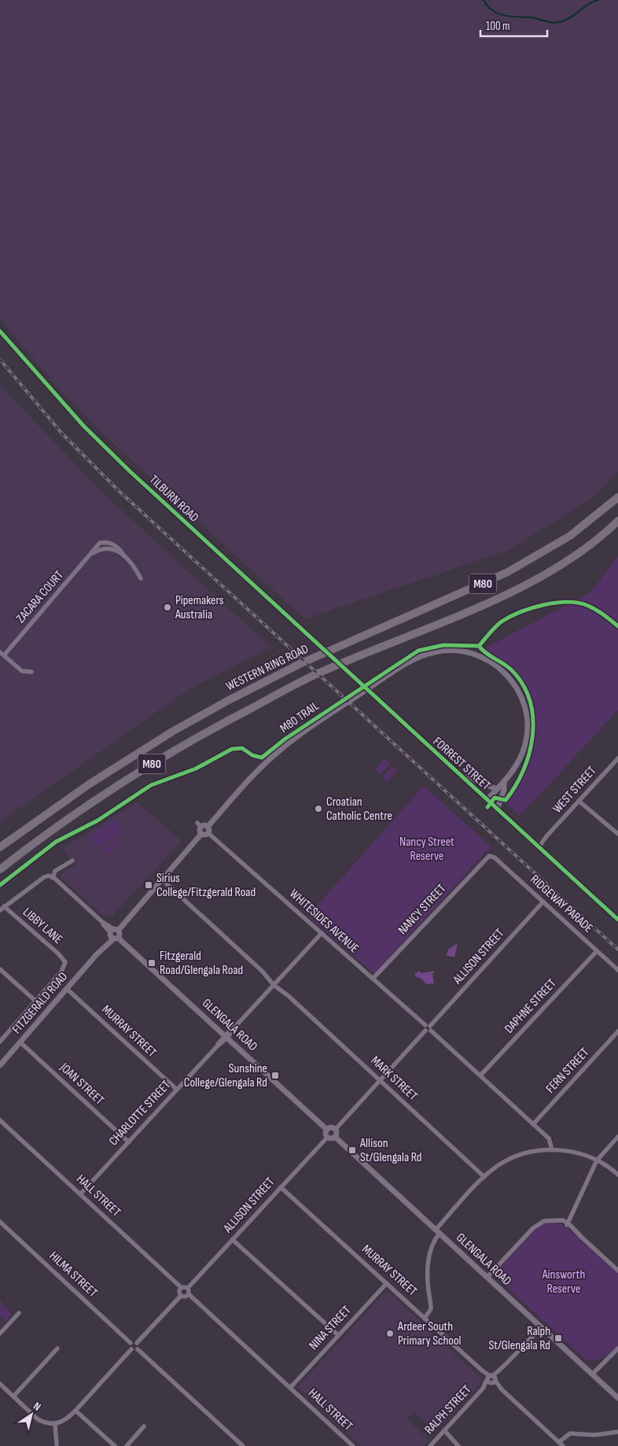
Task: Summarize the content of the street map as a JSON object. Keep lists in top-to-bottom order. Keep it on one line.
{"streets":{"highway":["M80","WESTERN RING ROAD"],"street":["TILBURN ROAD","ZACARA COURT","FORREST STREET","WEST STREET","RIDGEWAY PARADE","NANCY STREET","WHITESIDES AVENUE","LIBBY LANE","ALLISON STREET","FITZGERALD ROAD","DAPHNE STREET","GLENGALA ROAD","MURRAY STREET","FERN STREET","MARK STREET","JOAN STREET","CHARLOTTE STREET","HALL STREET","HILMA STREET","NINA STREET","RALPH STREET"],"cycle path":["M80 TRAIL"]},"crossings":[["TILBURN ROAD","FORREST STREET"],["FORREST STREET","WEST STREET"],["RIDGEWAY PARADE","NANCY STREET"],["RIDGEWAY PARADE","ALLISON STREET"],["RIDGEWAY PARADE","DAPHNE STREET"],["NANCY STREET","WHITESIDES AVENUE"],["WHITESIDES AVENUE","ALLISON STREET"],["WHITESIDES AVENUE","DAPHNE STREET"],["WHITESIDES AVENUE","FERN STREET"],["WHITESIDES AVENUE","CHARLOTTE STREET"],["ALLISON STREET","GLENGALA ROAD"],["ALLISON STREET","MURRAY STREET"],["ALLISON STREET","MARK STREET"],["ALLISON STREET","HALL STREET"],["FITZGERALD ROAD","GLENGALA ROAD"],["FITZGERALD ROAD","MURRAY STREET"],["FITZGERALD ROAD","MARK STREET"],["FITZGERALD ROAD","JOAN STREET"],["GLENGALA ROAD","CHARLOTTE STREET"],["GLENGALA ROAD","RALPH STREET"],["MURRAY STREET","CHARLOTTE STREET"],["MURRAY STREET","NINA STREET"],["MURRAY STREET","RALPH STREET"],["MARK STREET","CHARLOTTE STREET"],["JOAN STREET","CHARLOTTE STREET"],["CHARLOTTE STREET","HALL STREET"],["HALL STREET","NINA STREET"]],"parks":["Nancy Street Reserve","Ainsworth Reserve"],"places":{"other":["Pipemakers Australia","Croatian Catholic Centre","Ardeer South Primary School"],"transit":["Sirius College/Fitzgerald Road","Fitzgerald Road/Glengala Road","Sunshine College/Glengala Rd","Allison St/Glengala Rd","Ralph St/Glengala Rd"]},"scale_bar":"100 m","north":"top right"}
